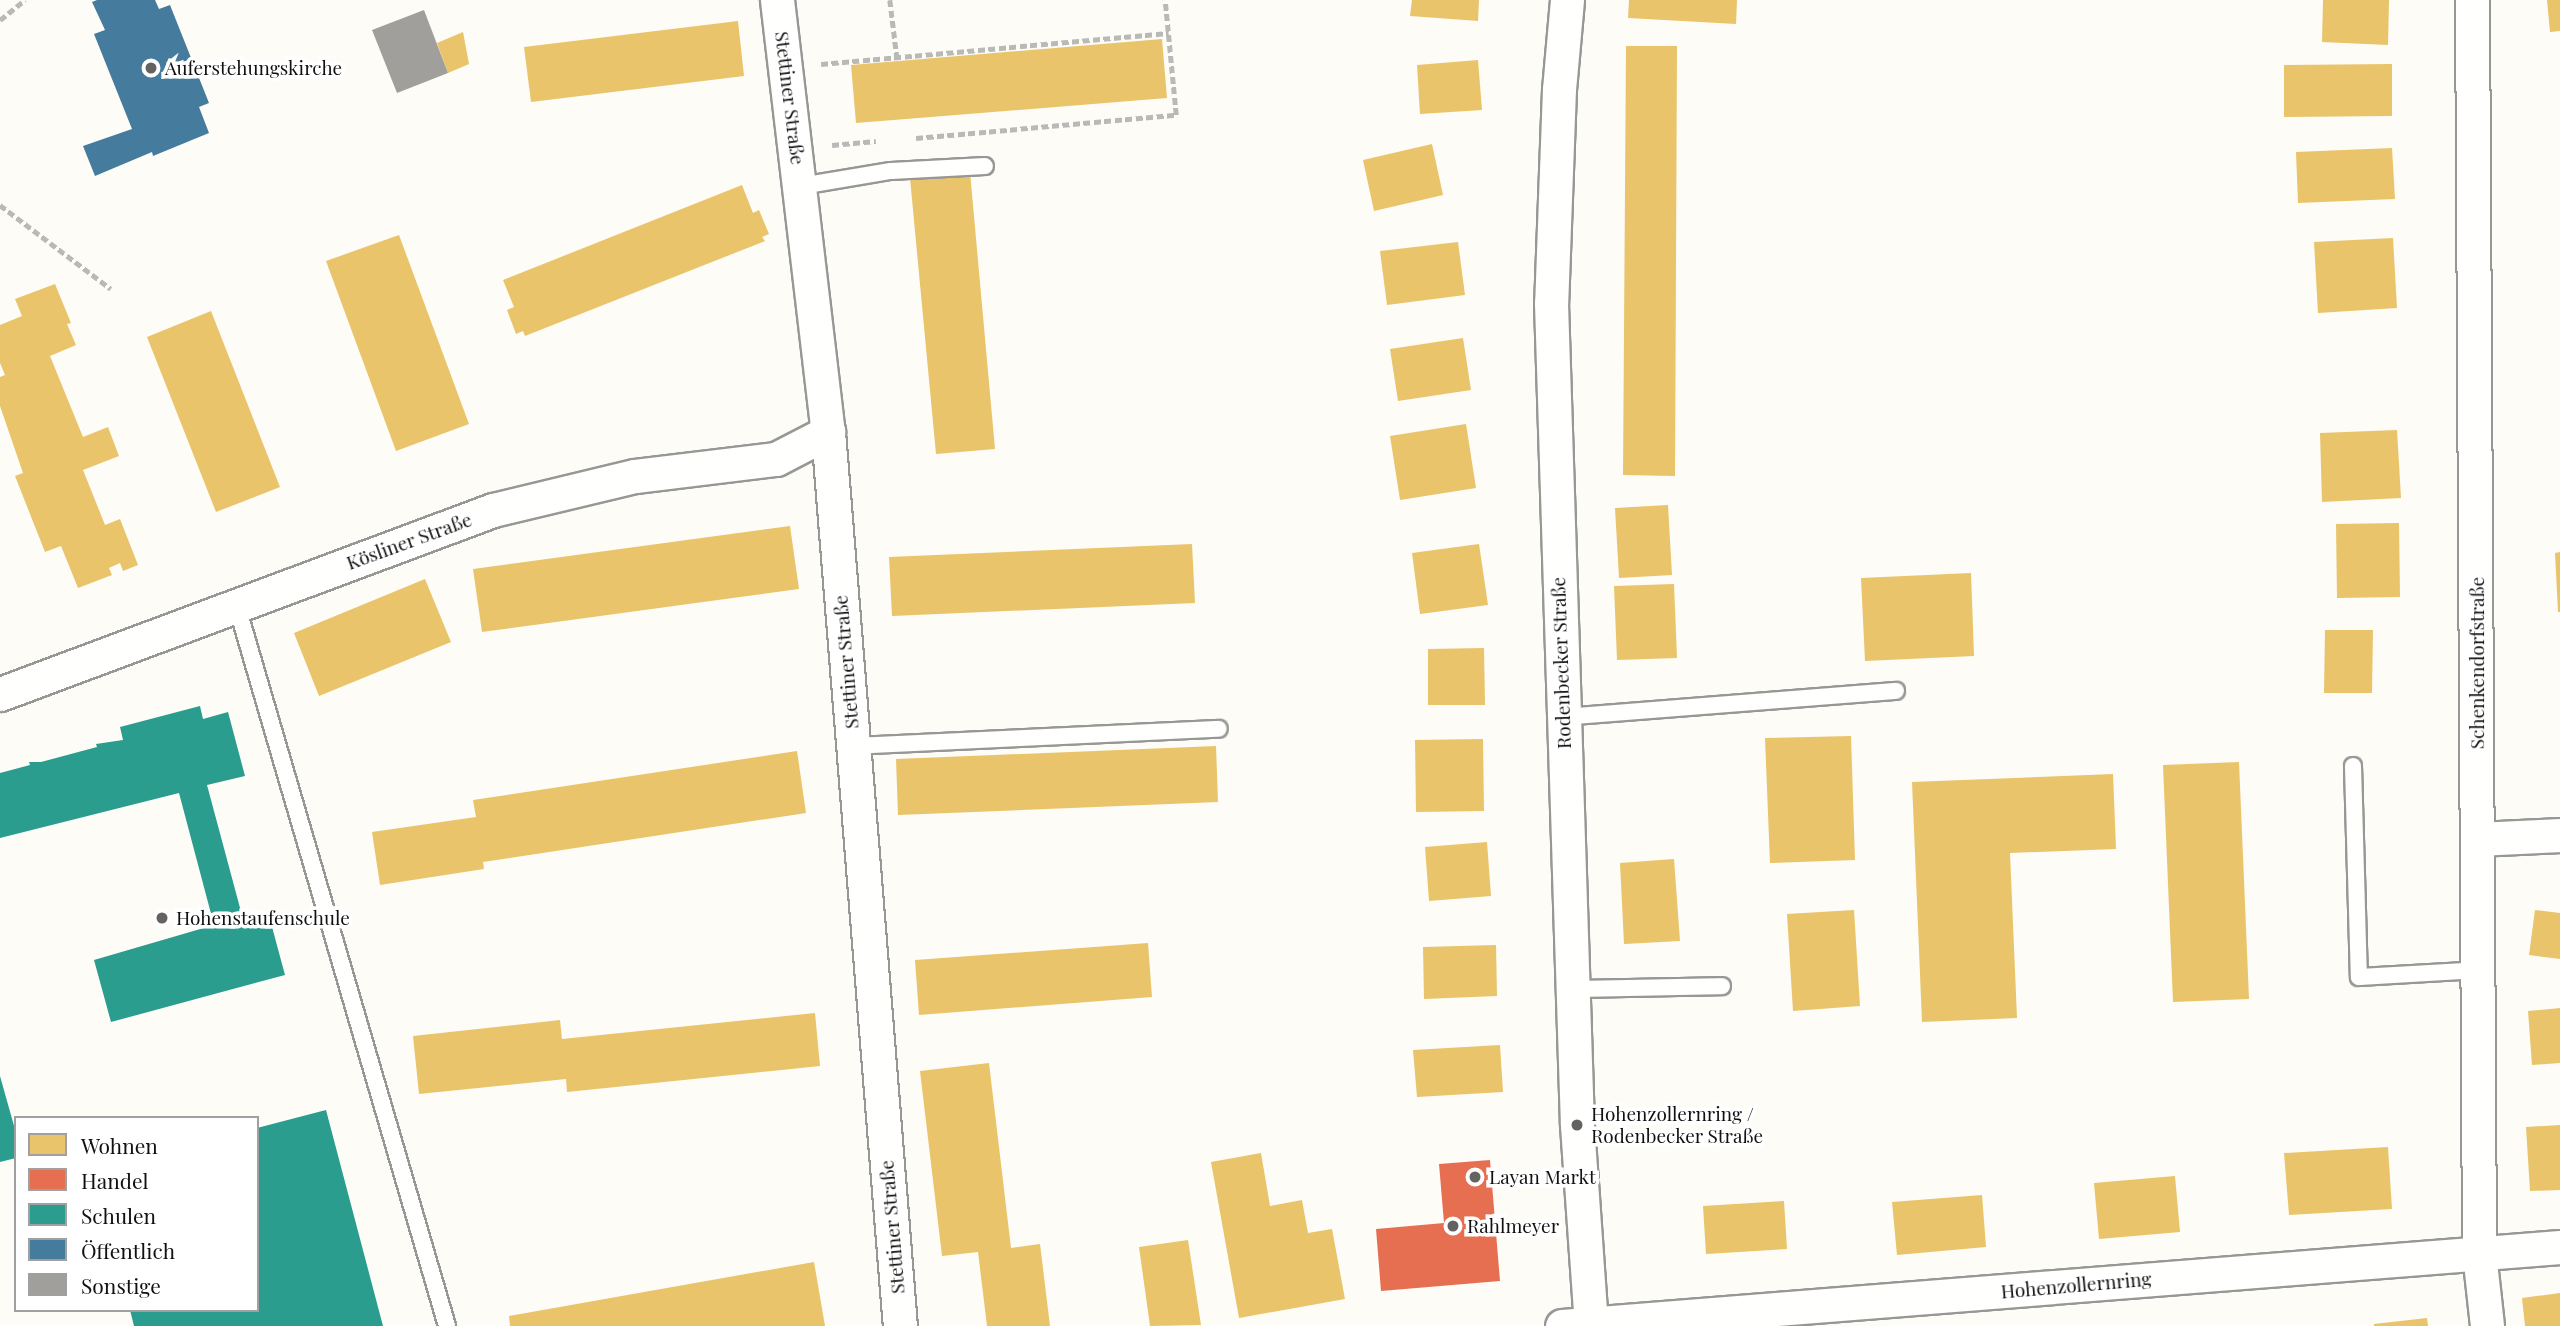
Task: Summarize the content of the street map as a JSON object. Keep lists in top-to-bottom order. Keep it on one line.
{"streets":{"street":["Stettiner Straße","Kösliner Straße","Rodenbecker Straße","Schenkendorfstraße","Hohenzollernring"]},"crossings":[["Stettiner Straße","Kösliner Straße"],["Rodenbecker Straße","Hohenzollernring"],["Schenkendorfstraße","Hohenzollernring"]],"places":["Auferstehungskirche","Hohenstaufenschule","Hohenzollernring / Rodenbecker Straße","Layan Markt","Rahlmeyer"],"legend":["Wohnen","Handel","Schulen","Öffentlich","Sonstige"]}
